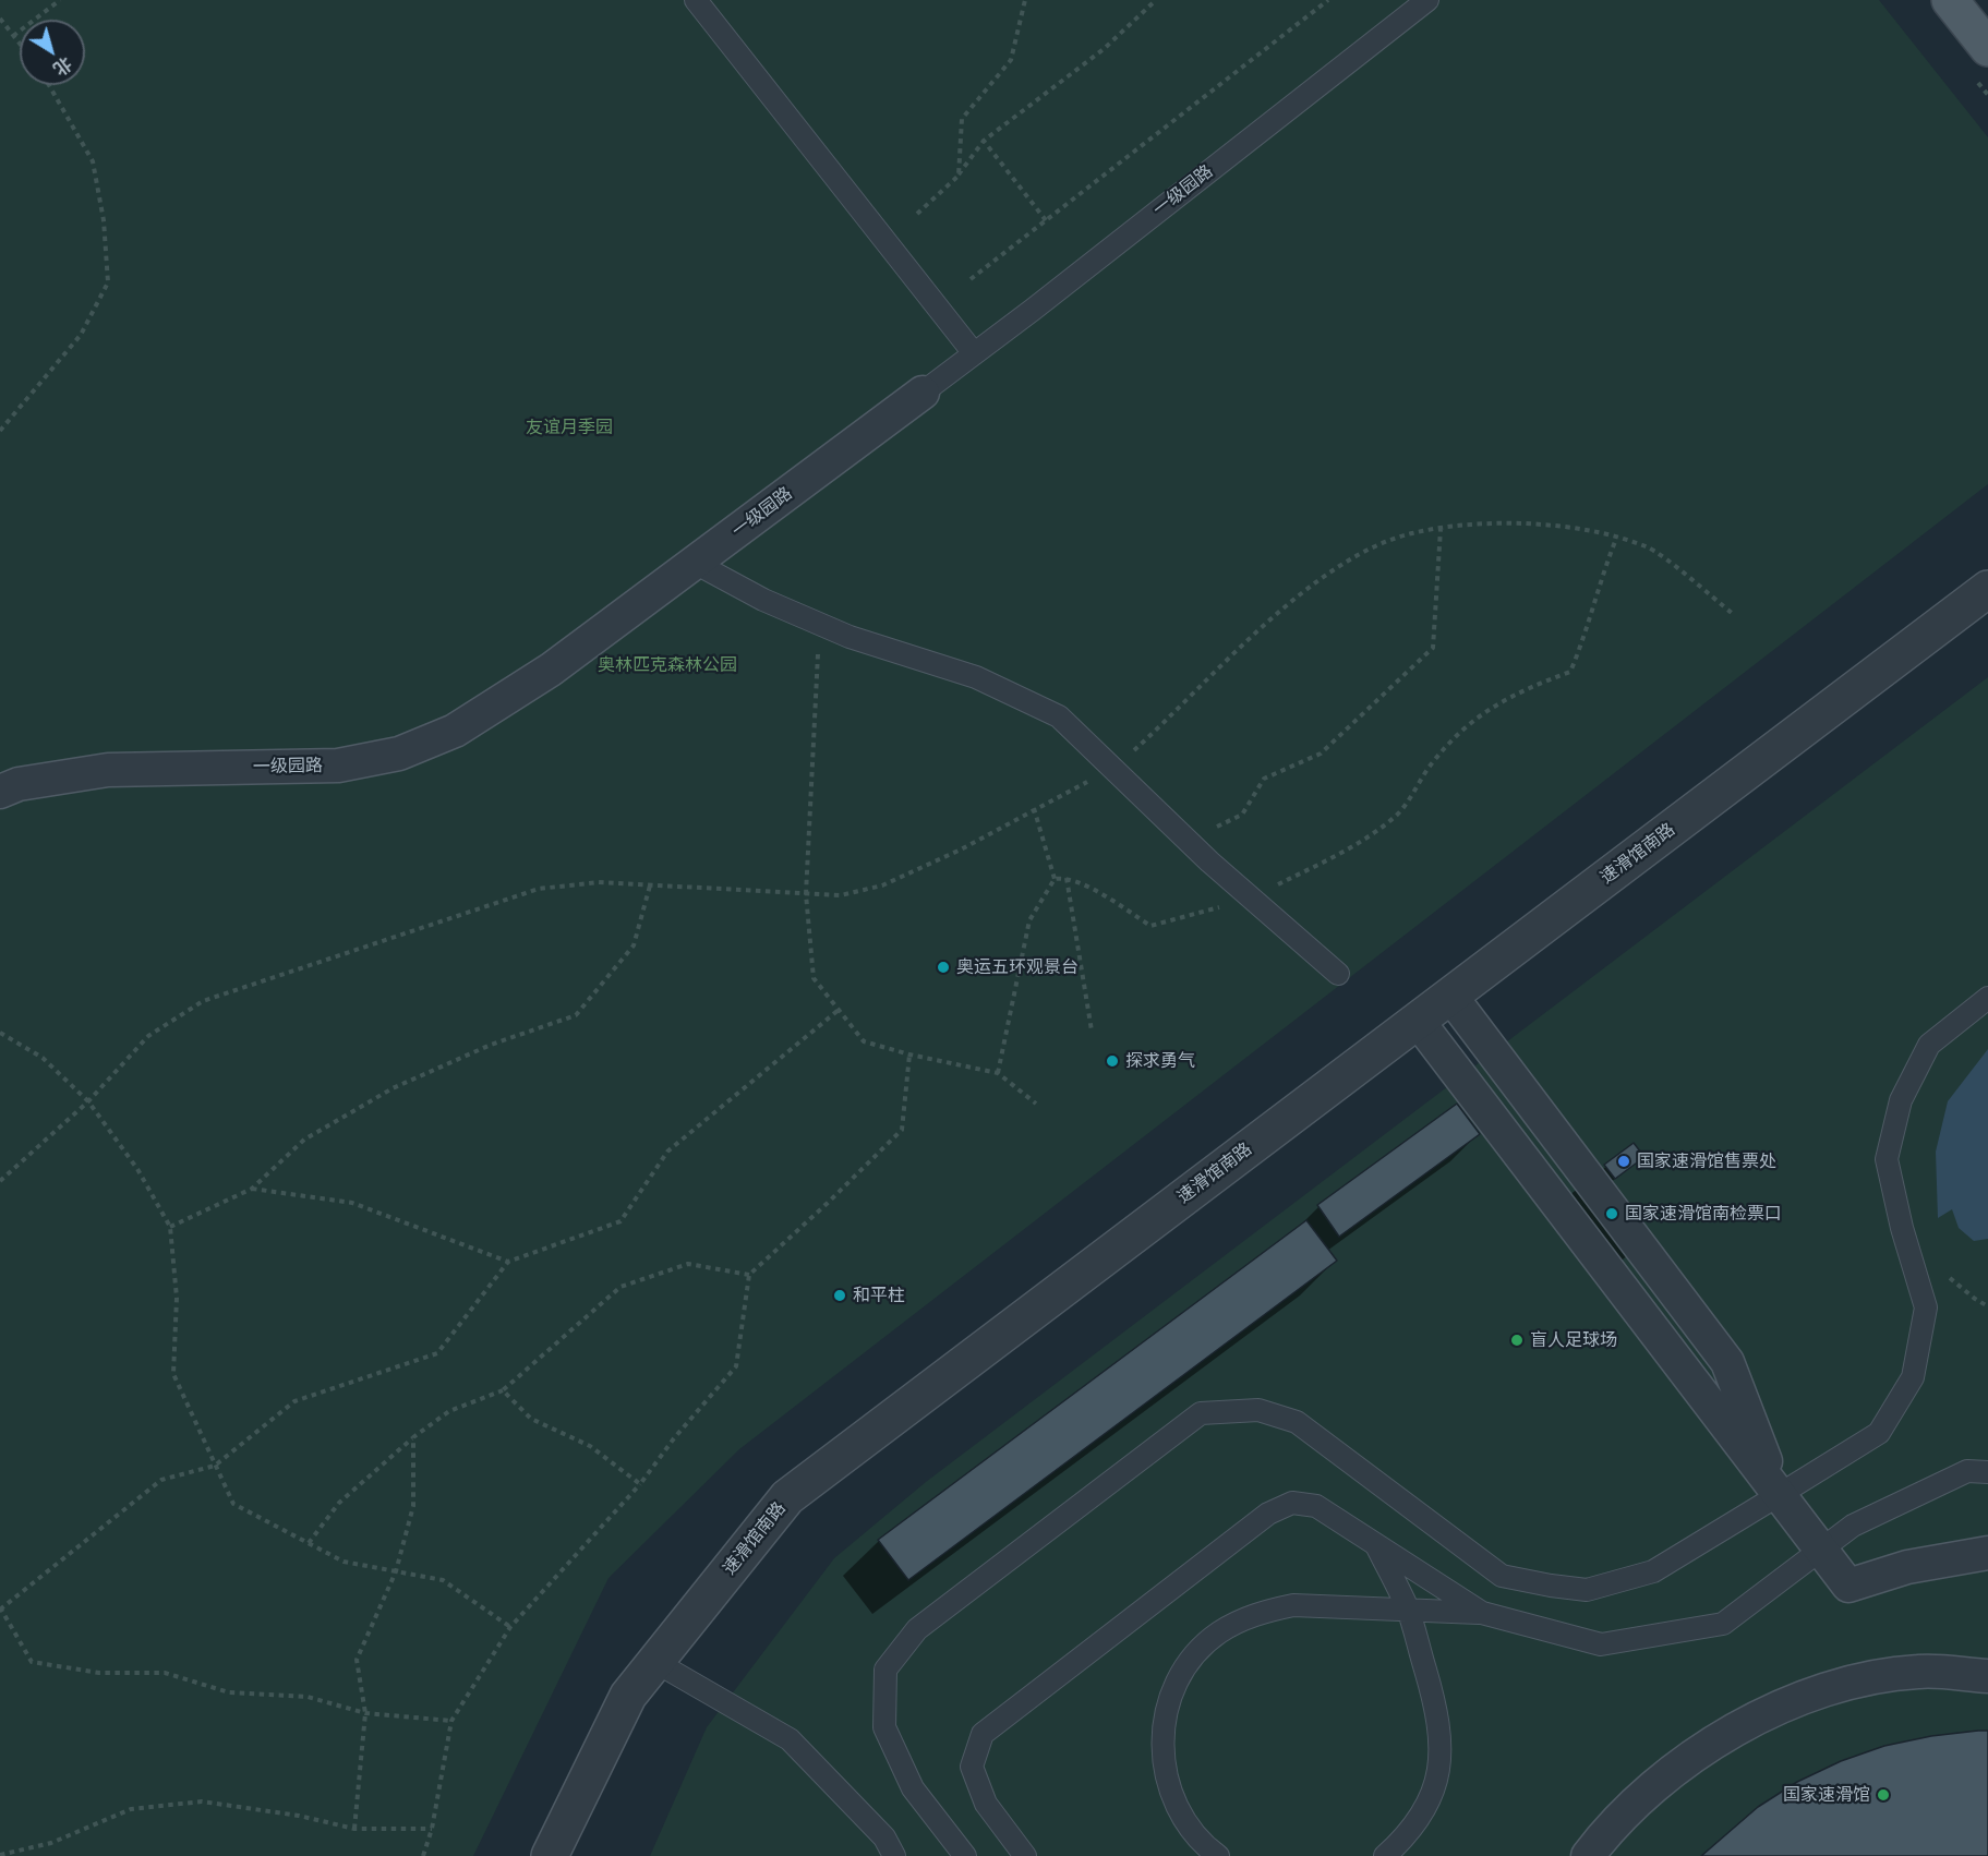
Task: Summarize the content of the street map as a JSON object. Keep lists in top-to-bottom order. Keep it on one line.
{"streets":{"street":["一级园路","速滑馆南路"]},"parks":["友谊月季园","奥林匹克森林公园"],"places":["奥运五环观景台","探求勇气","国家速滑馆售票处","国家速滑馆南检票口","和平柱","盲人足球场","国家速滑馆"],"north":"bottom right"}
